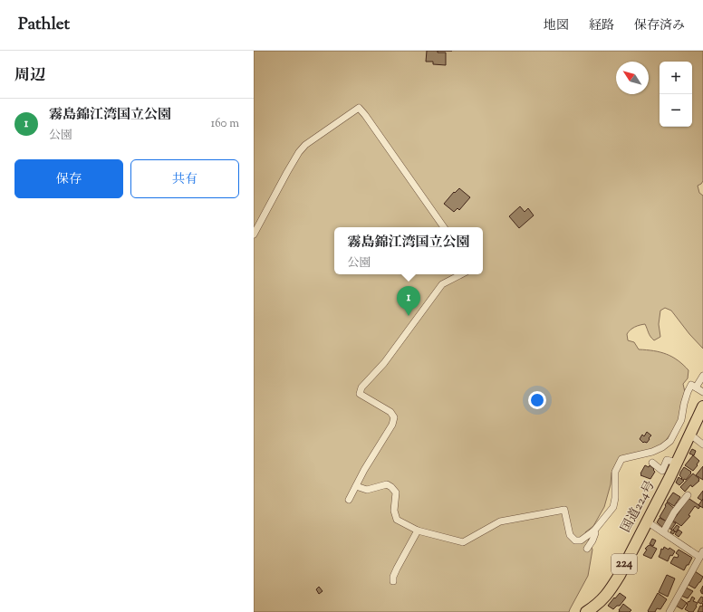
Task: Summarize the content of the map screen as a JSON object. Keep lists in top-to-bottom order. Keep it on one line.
{"streets":{"highway":["国道224号","224"]},"north":"top left","page":{"header":"Pathlet","nav":["地図","経路","保存済み"],"heading":"周辺","map_buttons":["+","−"],"list":[{"mark":"1","name":"霧島錦江湾国立公園","note":"公園","value":"160 m"}],"buttons":["保存","共有"],"popup":["霧島錦江湾国立公園","公園"],"pins":"1"}}
